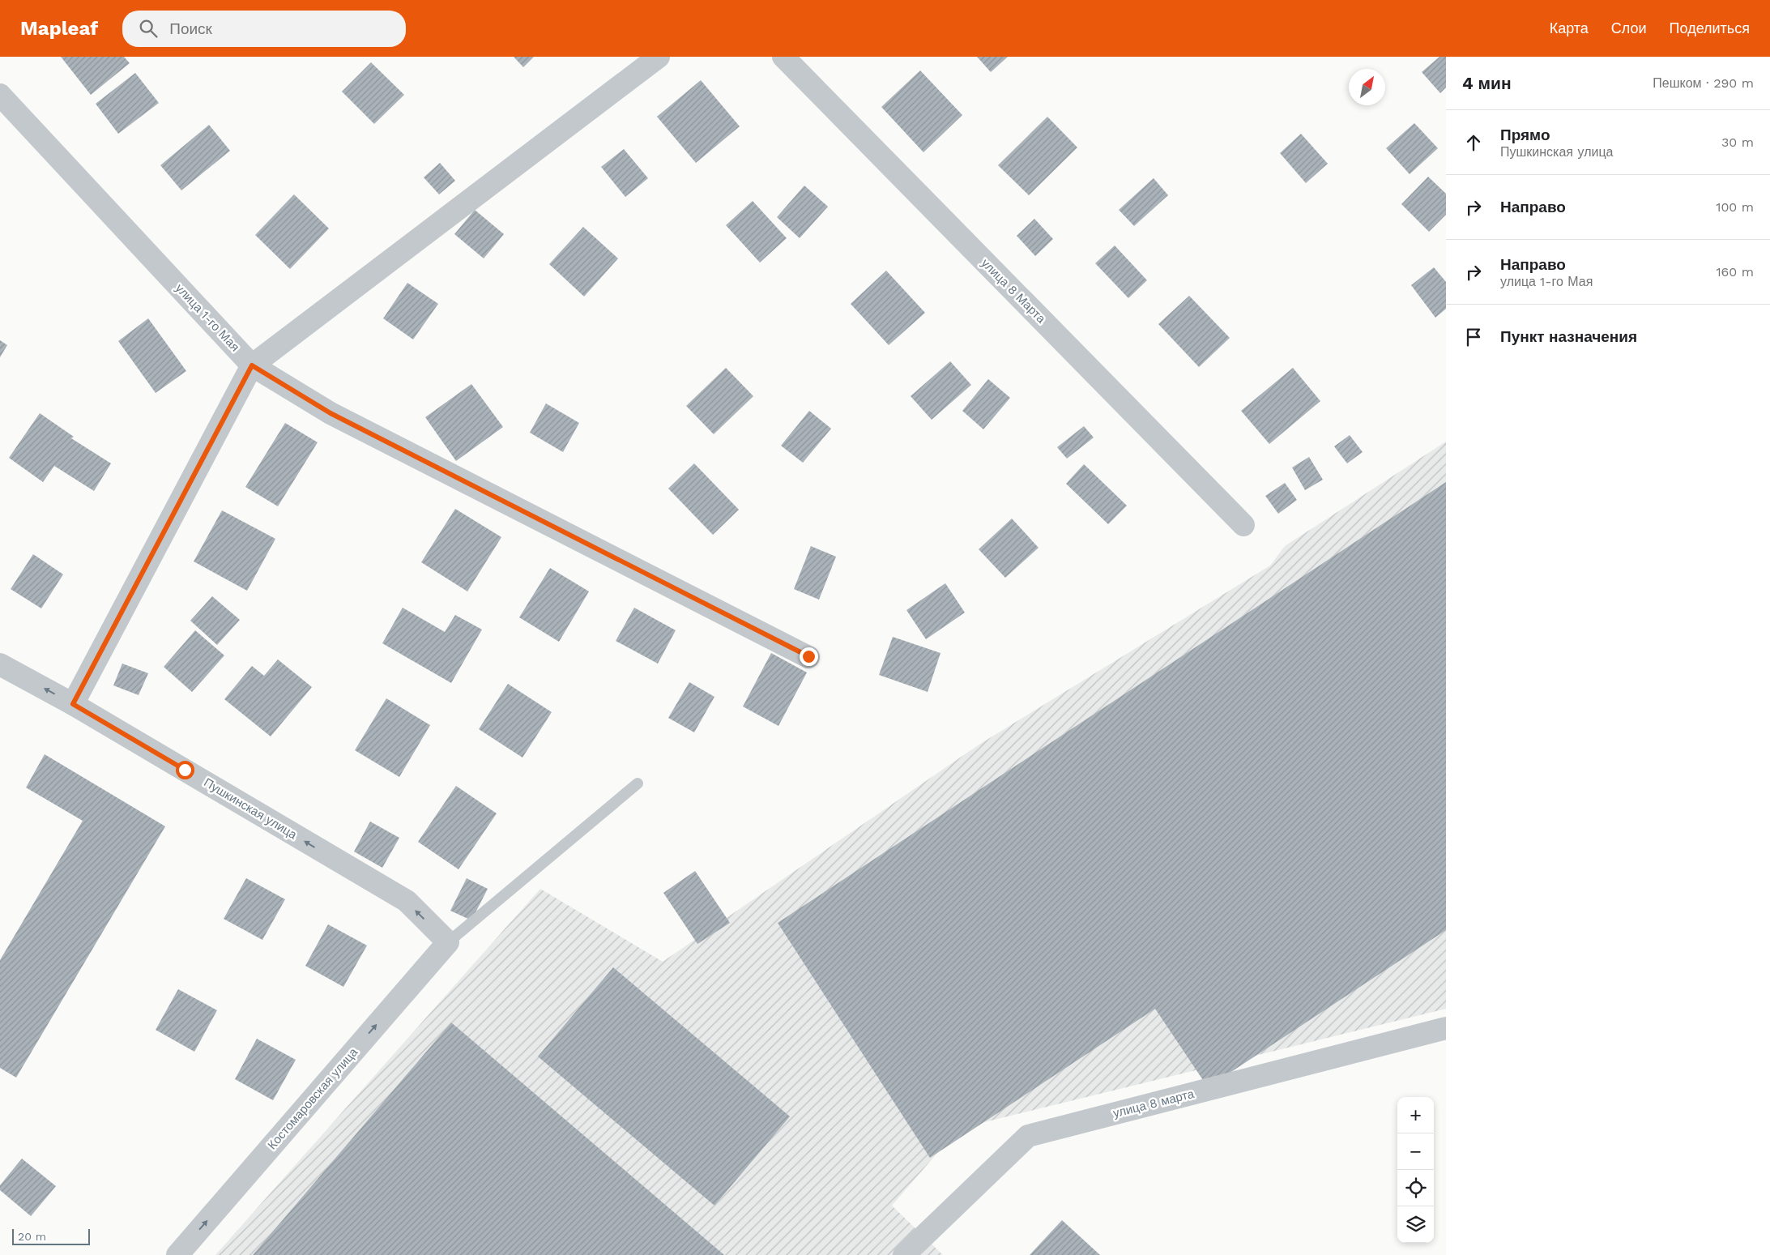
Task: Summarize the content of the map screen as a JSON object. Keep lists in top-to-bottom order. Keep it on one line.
{"streets":{"street":["улица 8 Марта","улица 1-го Мая","Пушкинская улица","Костомаровская улица","улица 8 марта"]},"crossings":[["Пушкинская улица","Костомаровская улица"]],"one_way":["Пушкинская улица","Костомаровская улица"],"scale_bar":"20 m","north":"top right","page":{"header":"Mapleaf","search":"Поиск","nav":["Карта","Слои","Поделиться"],"heading":["4 мин","Пешком · 290 m"],"list":[["Прямо","Пушкинская улица","30 m"],["Направо","100 m"],["Направо","улица 1-го Мая","160 m"],"Пункт назначения"],"map_buttons":["+","−"],"scale":"20 m"}}
